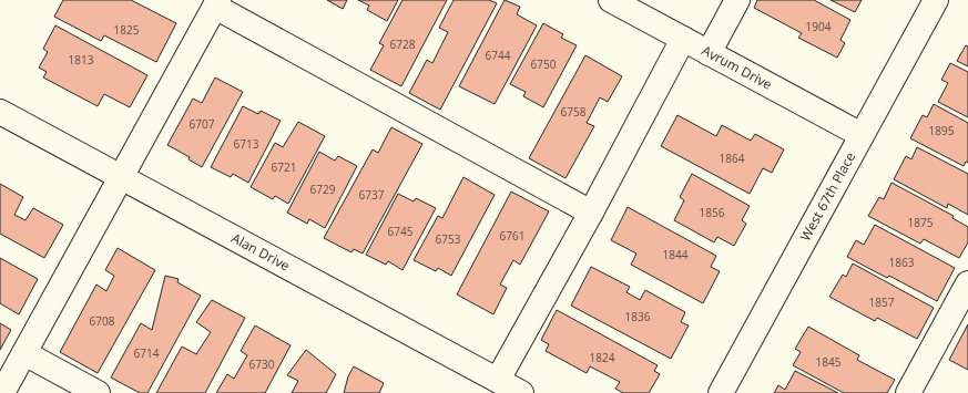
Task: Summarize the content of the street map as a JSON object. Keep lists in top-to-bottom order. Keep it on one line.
{"streets":{"street":["Avrum Drive","West 67th Place","Alan Drive"]},"crossings":[["Avrum Drive","West 67th Place"]],"house_numbers":["1904","1825","6728","6744","1813","6750","6758","6707","1895","6713","1864","6721","6729","6737","1856","1875","6745","6761","6753","1844","1863","1857","1836","6708","6714","1824","1845","6730"]}
